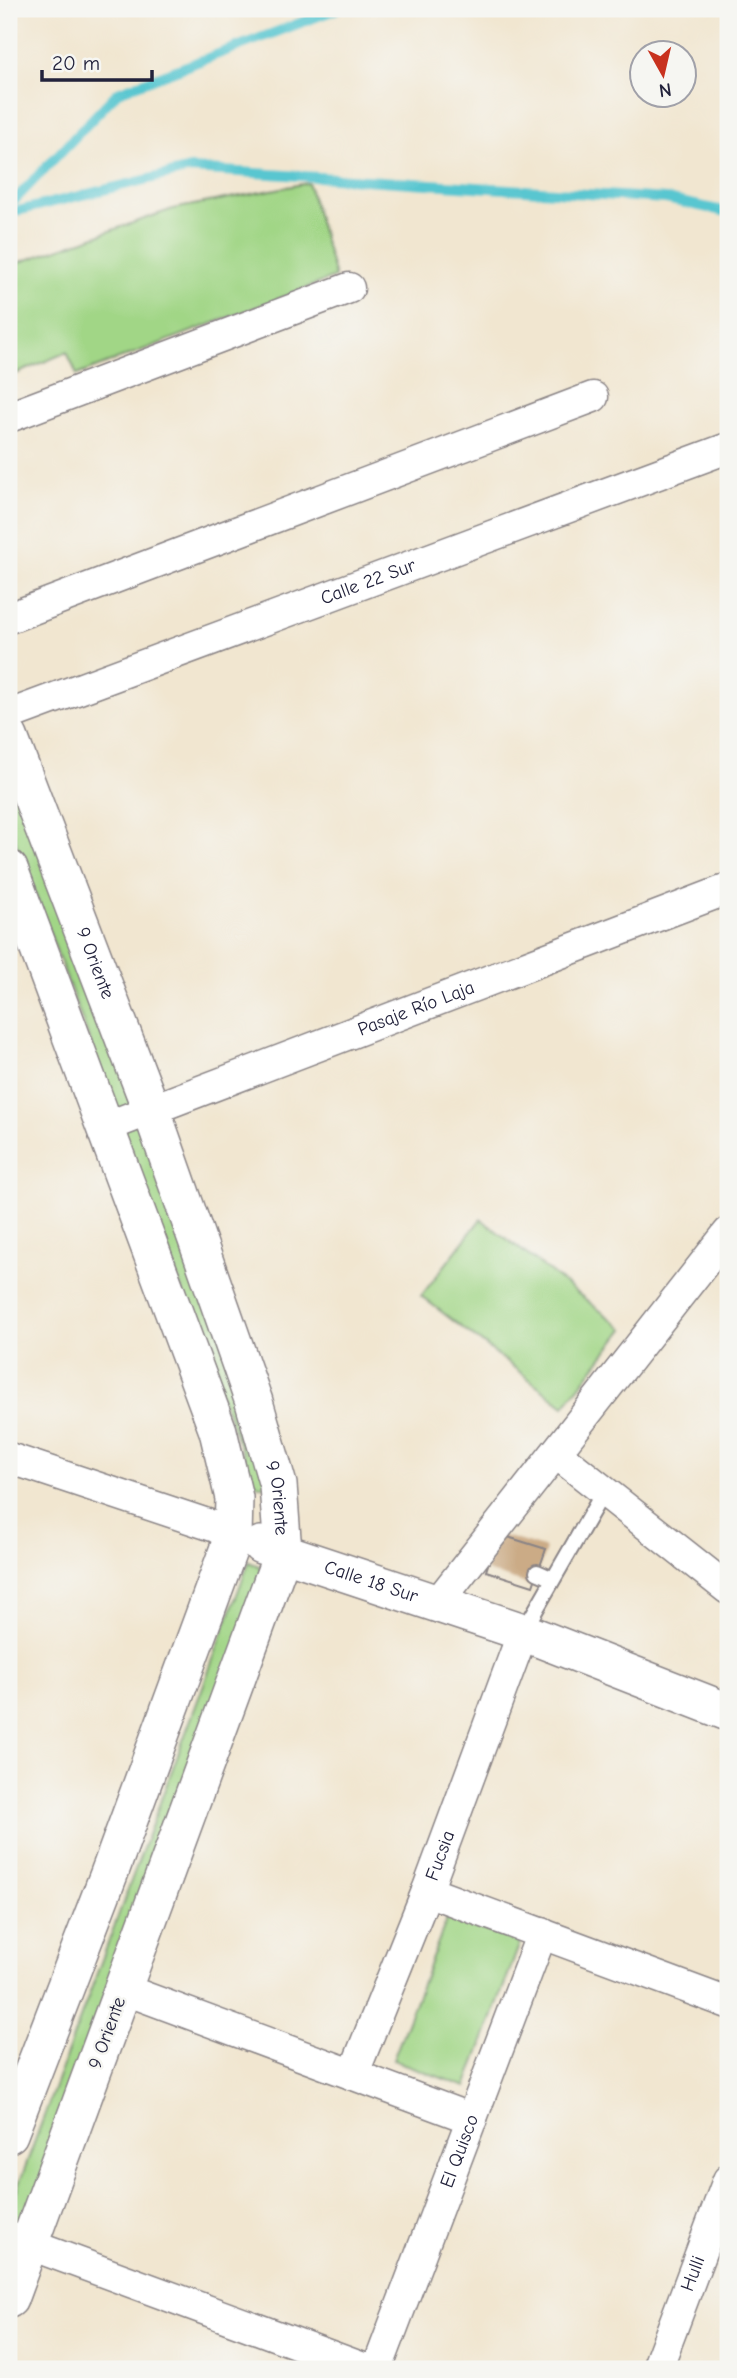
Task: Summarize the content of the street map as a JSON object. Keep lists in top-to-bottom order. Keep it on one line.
{"streets":{"street":["Calle 22 Sur","9 Oriente","Pasaje Río Laja","Calle 18 Sur","Fucsia","El Quisco","Hulli"]},"crossings":[["9 Oriente","Pasaje Río Laja"],["9 Oriente","Calle 18 Sur"],["Calle 18 Sur","Fucsia"]],"scale_bar":"20 m","north":"bottom"}
